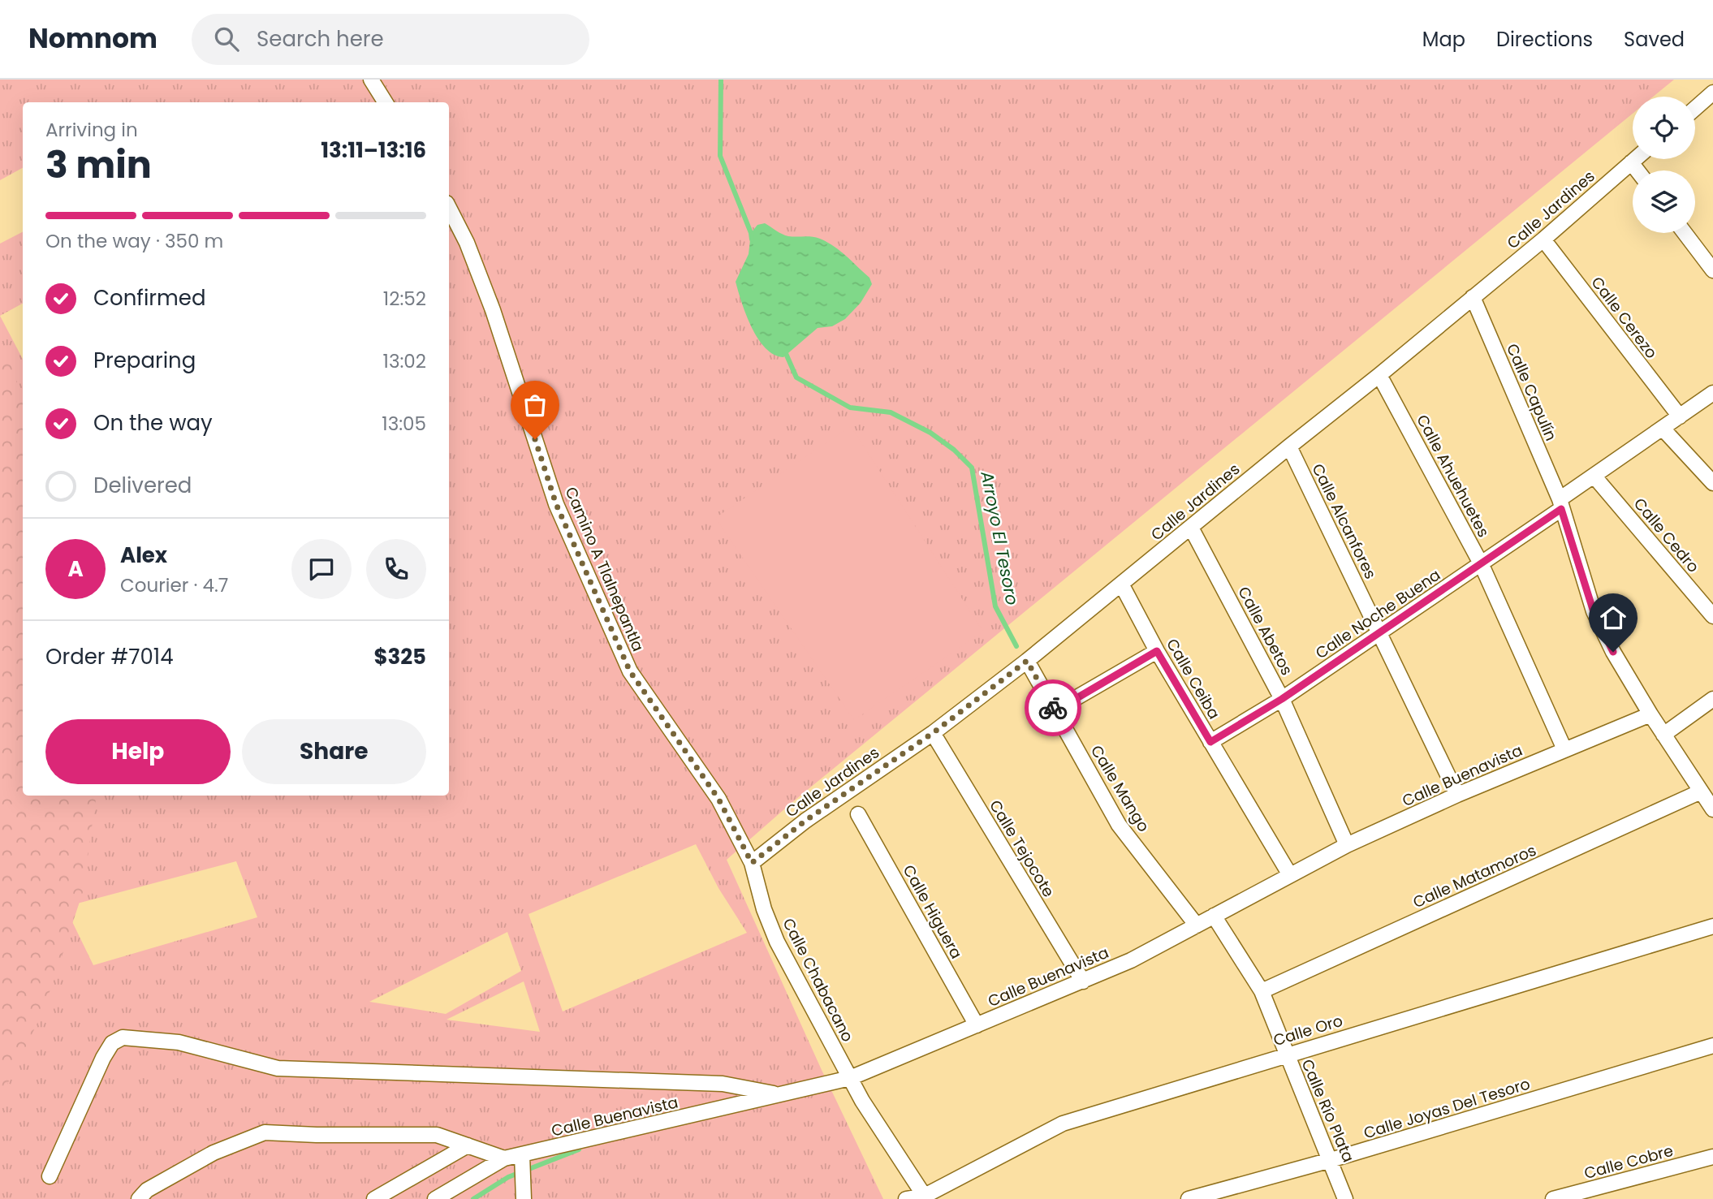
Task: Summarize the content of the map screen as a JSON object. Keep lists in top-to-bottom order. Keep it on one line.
{"streets":{"street":["Calle Jardines","Calle Cerezo","Calle Capulín","Calle Ahuehuetes","Calle Alcanfores","Calle Cedro","Camino A Tlalnepantla","Calle Noche Buena","Calle Abetos","Calle Ceiba","Calle Buenavista","Calle Mango","Calle Tejocote","Calle Matamoros","Calle Higuera","Calle Chabacano","Calle Oro","Calle Joyas Del Tesoro","Calle Río Plata","Calle Cobre"]},"crossings":[["Calle Jardines","Calle Cerezo"],["Calle Jardines","Calle Capulín"],["Calle Jardines","Calle Ahuehuetes"],["Calle Jardines","Calle Alcanfores"],["Calle Jardines","Camino A Tlalnepantla"],["Calle Jardines","Calle Abetos"],["Calle Jardines","Calle Ceiba"],["Calle Jardines","Calle Mango"],["Calle Jardines","Calle Tejocote"],["Calle Jardines","Calle Chabacano"],["Calle Cerezo","Calle Noche Buena"],["Calle Capulín","Calle Noche Buena"],["Calle Capulín","Calle Buenavista"],["Calle Capulín","Calle Matamoros"],["Calle Ahuehuetes","Calle Noche Buena"],["Calle Ahuehuetes","Calle Buenavista"],["Calle Alcanfores","Calle Noche Buena"],["Calle Alcanfores","Calle Buenavista"],["Calle Cedro","Calle Noche Buena"],["Camino A Tlalnepantla","Calle Chabacano"],["Calle Noche Buena","Calle Abetos"],["Calle Noche Buena","Calle Ceiba"],["Calle Abetos","Calle Buenavista"],["Calle Ceiba","Calle Buenavista"],["Calle Buenavista","Calle Mango"],["Calle Buenavista","Calle Tejocote"],["Calle Buenavista","Calle Higuera"],["Calle Buenavista","Calle Chabacano"],["Calle Buenavista","Calle Río Plata"],["Calle Matamoros","Calle Río Plata"],["Calle Chabacano","Calle Oro"],["Calle Oro","Calle Río Plata"],["Calle Joyas Del Tesoro","Calle Río Plata"]],"water":["Arroyo El Tesoro"],"page":{"header":"Nomnom","search":"Search here","nav":["Map","Directions","Saved"],"heading":["3 min","Arriving in","13:11–13:16"],"panel":["Alex","Courier · 4.7","Order #7014","$325"],"bar":"On the way · 350 m","list":[["Confirmed","12:52"],["Preparing","13:02"],["On the way","13:05"],"Delivered"],"round":"A","buttons":["Help","Share"]}}
